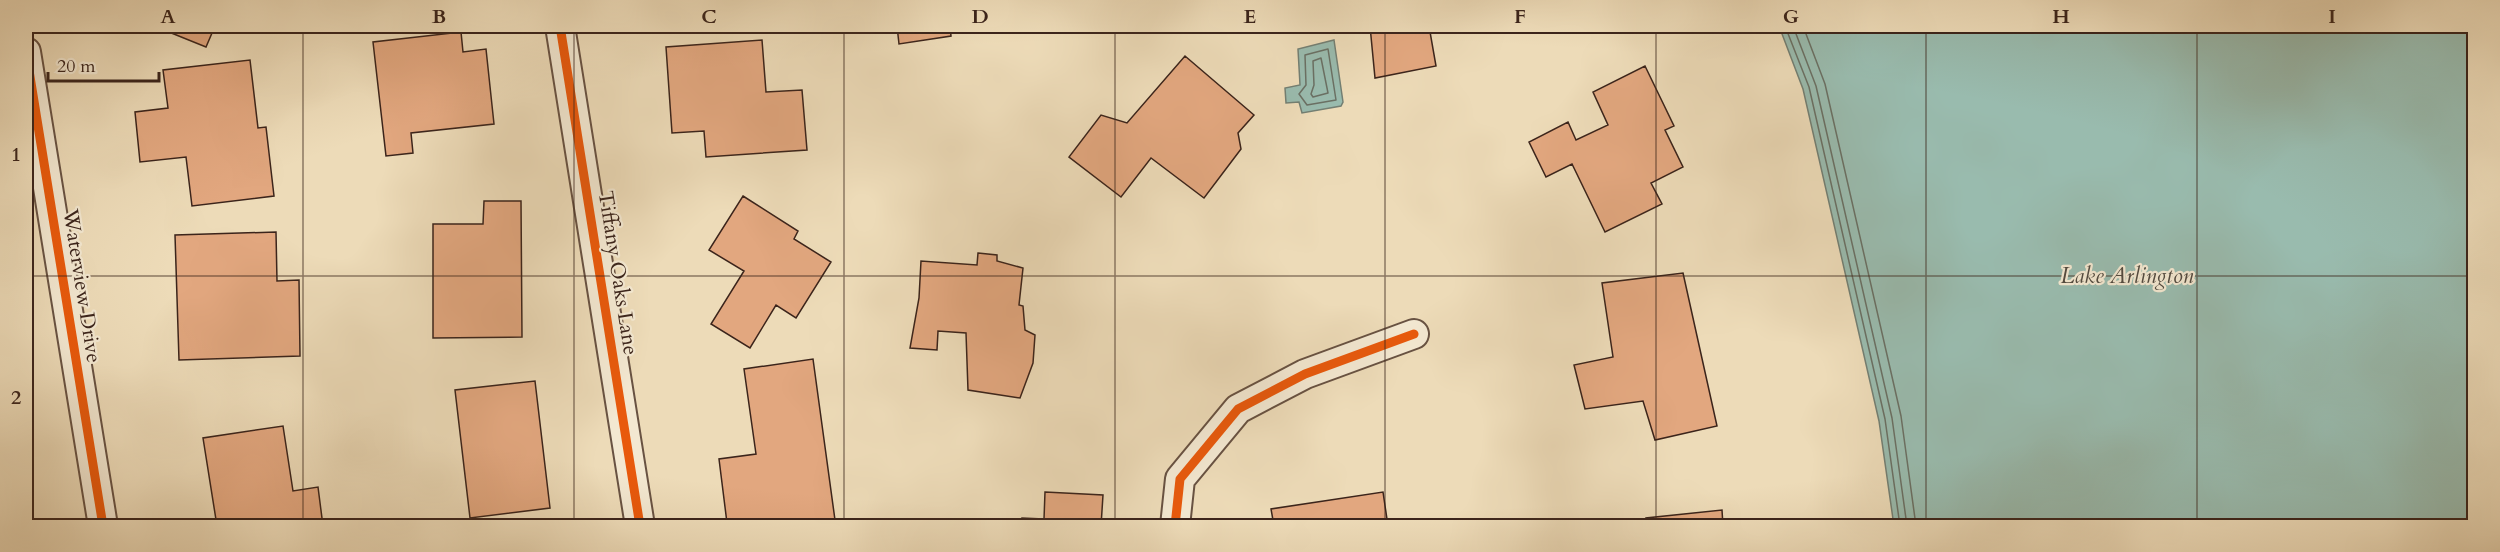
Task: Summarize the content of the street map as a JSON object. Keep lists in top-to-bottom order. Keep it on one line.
{"streets":{"street":["Tiffany Oaks Lane","Waterview Drive"]},"water":["Lake Arlington"],"scale_bar":"20 m","grid":{"columns":["A","B","C","D","E","F","G","H","I"],"rows":["1","2"]}}
